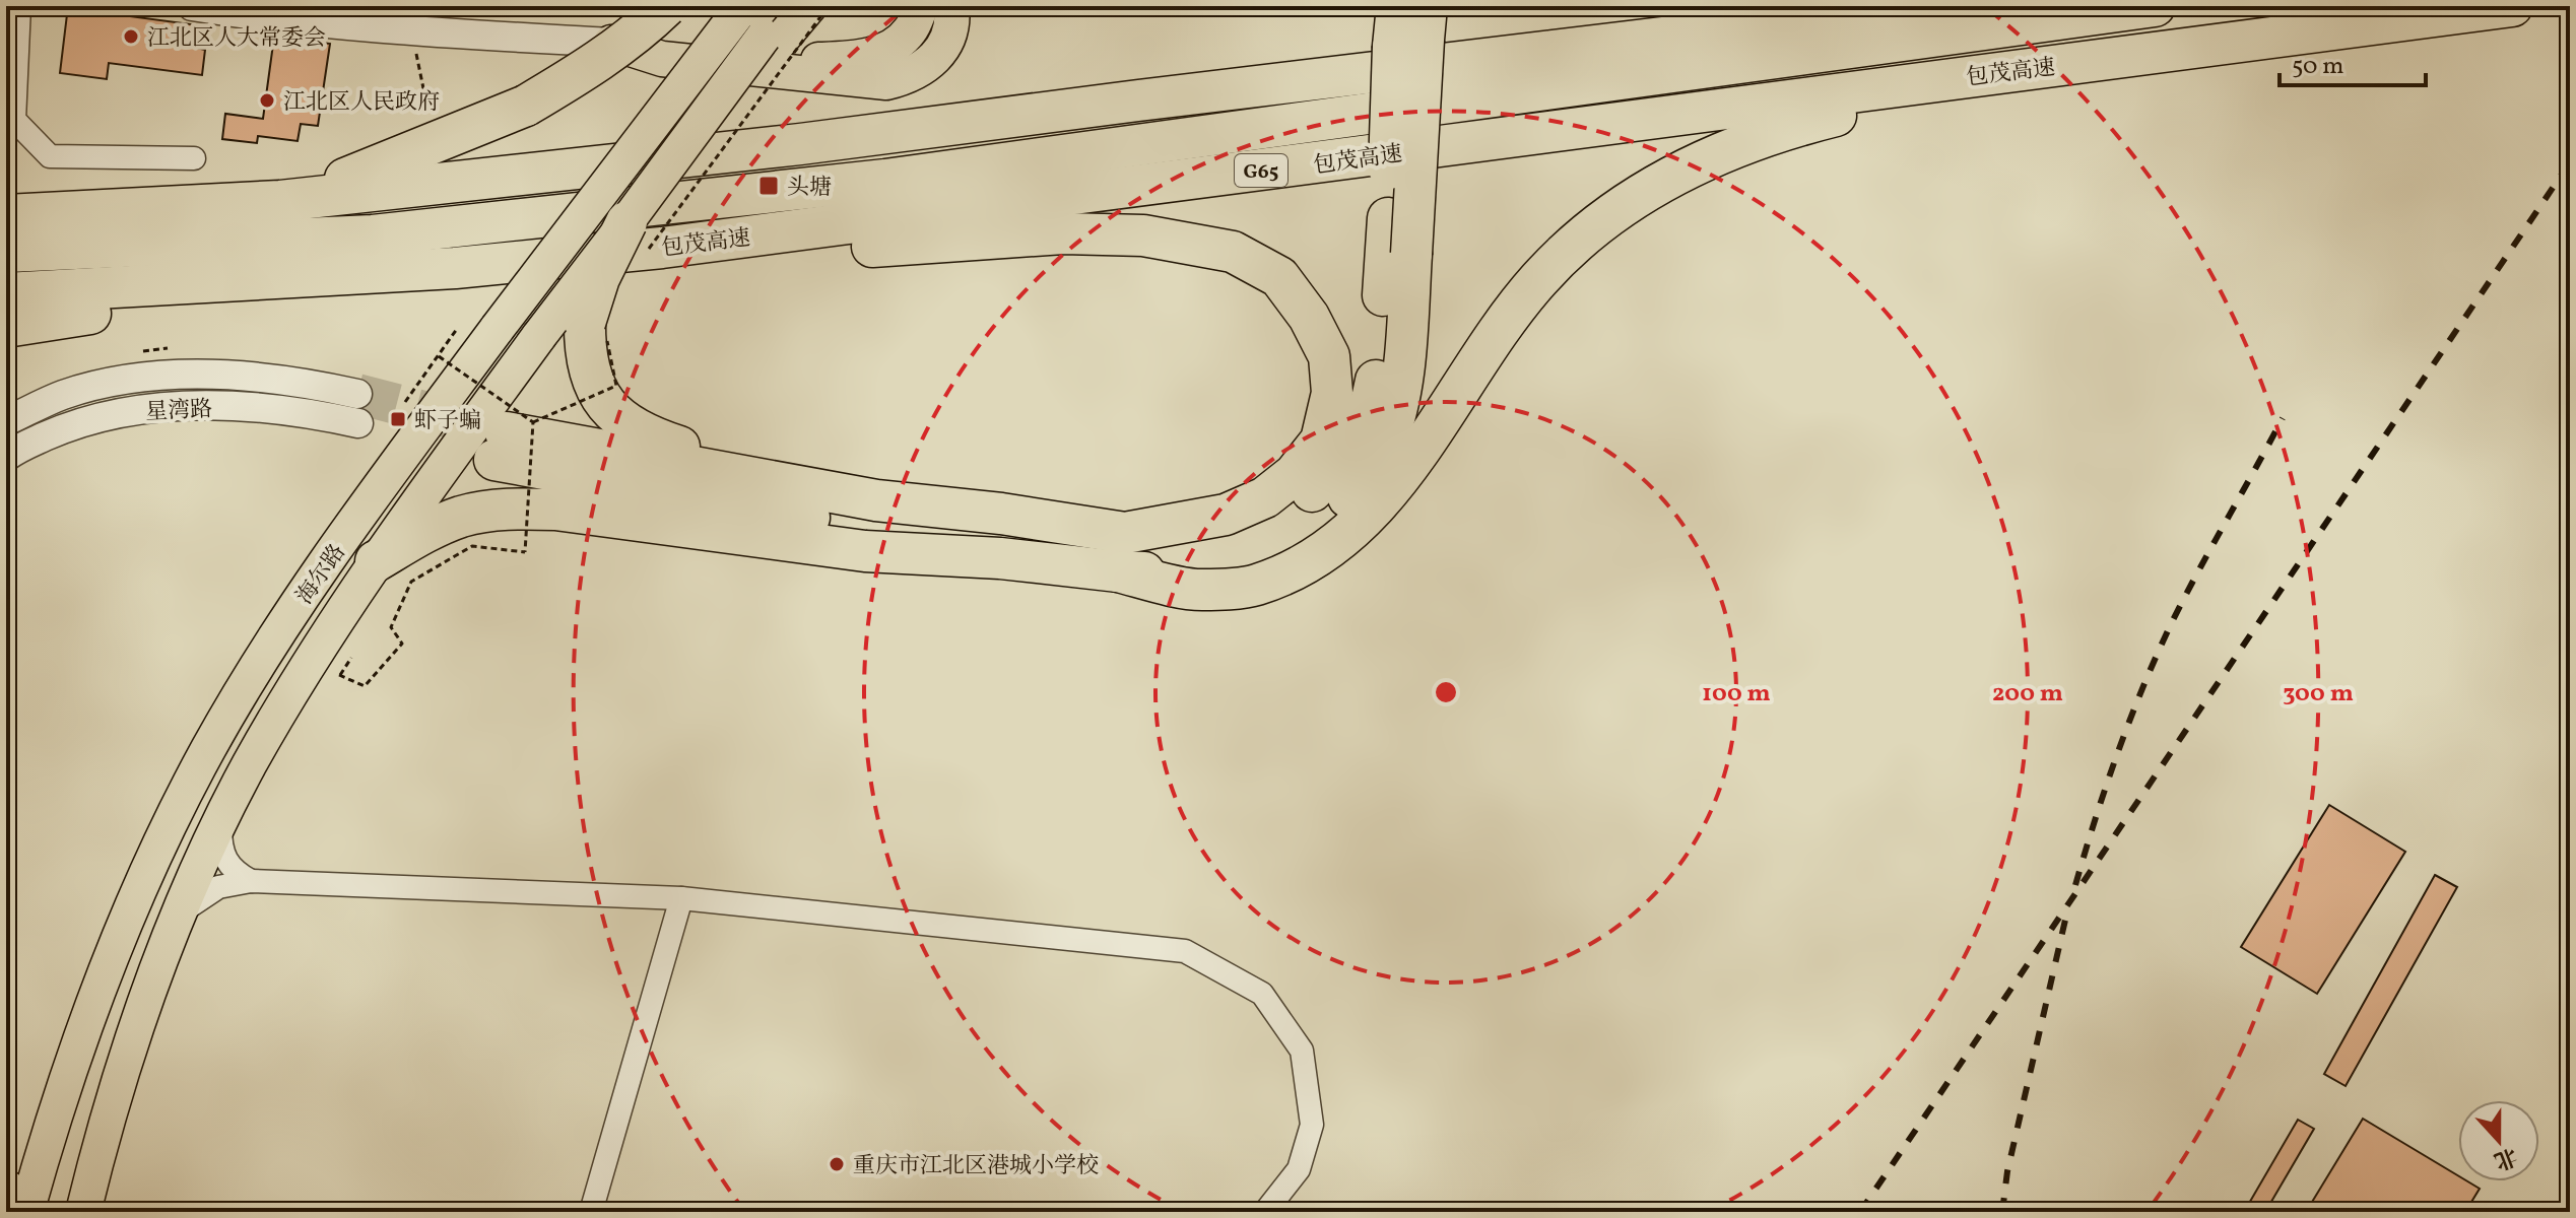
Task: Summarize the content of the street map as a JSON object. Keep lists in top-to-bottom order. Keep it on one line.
{"streets":{"highway":["包茂高速","G65"],"main road":["海尔路"],"street":["星湾路"]},"places":{"other":["江北区人大常委会","江北区人民政府","重庆市江北区港城小学校"],"transit":["头塘","虾子蝙"]},"scale_bar":"50 m","north":"bottom","rings":["100 m","200 m","300 m"]}
